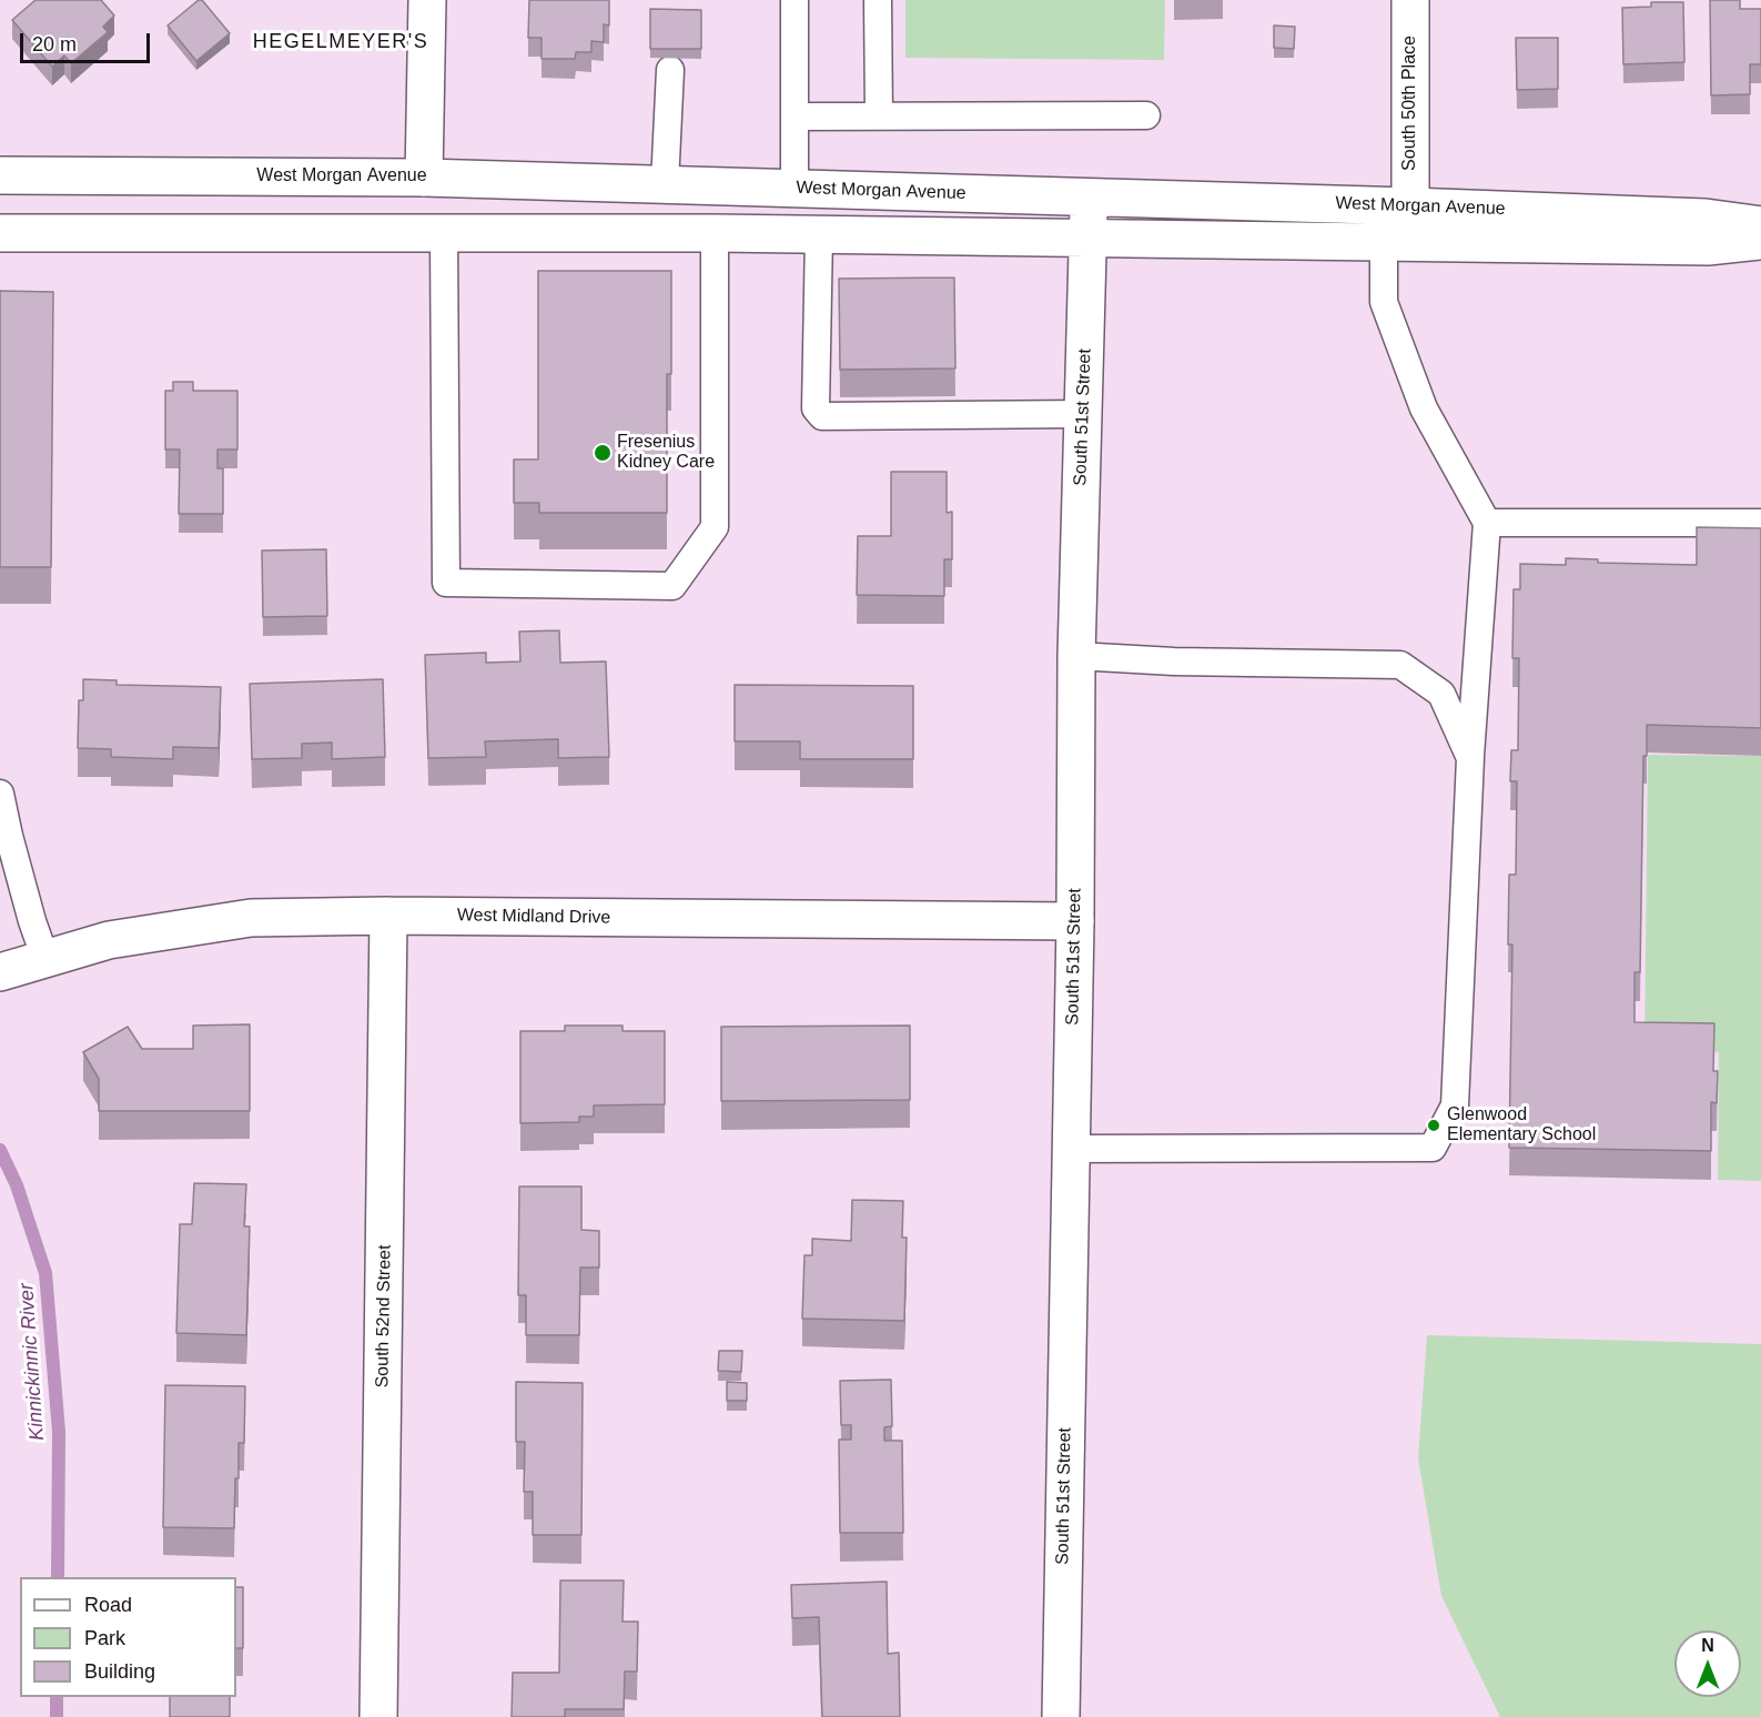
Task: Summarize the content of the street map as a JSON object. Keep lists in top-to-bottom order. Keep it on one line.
{"streets":{"street":["South 50th Place","West Morgan Avenue","South 51st Street","West Midland Drive","South 52nd Street"]},"crossings":[["South 50th Place","West Morgan Avenue"],["West Morgan Avenue","South 51st Street"],["South 51st Street","West Midland Drive"],["West Midland Drive","South 52nd Street"]],"districts":["HEGELMEYER'S"],"water":["Kinnickinnic River"],"places":["Fresenius Kidney Care","Glenwood Elementary School"],"legend":["Road","Park","Building"],"scale_bar":"20 m","north":"top"}
